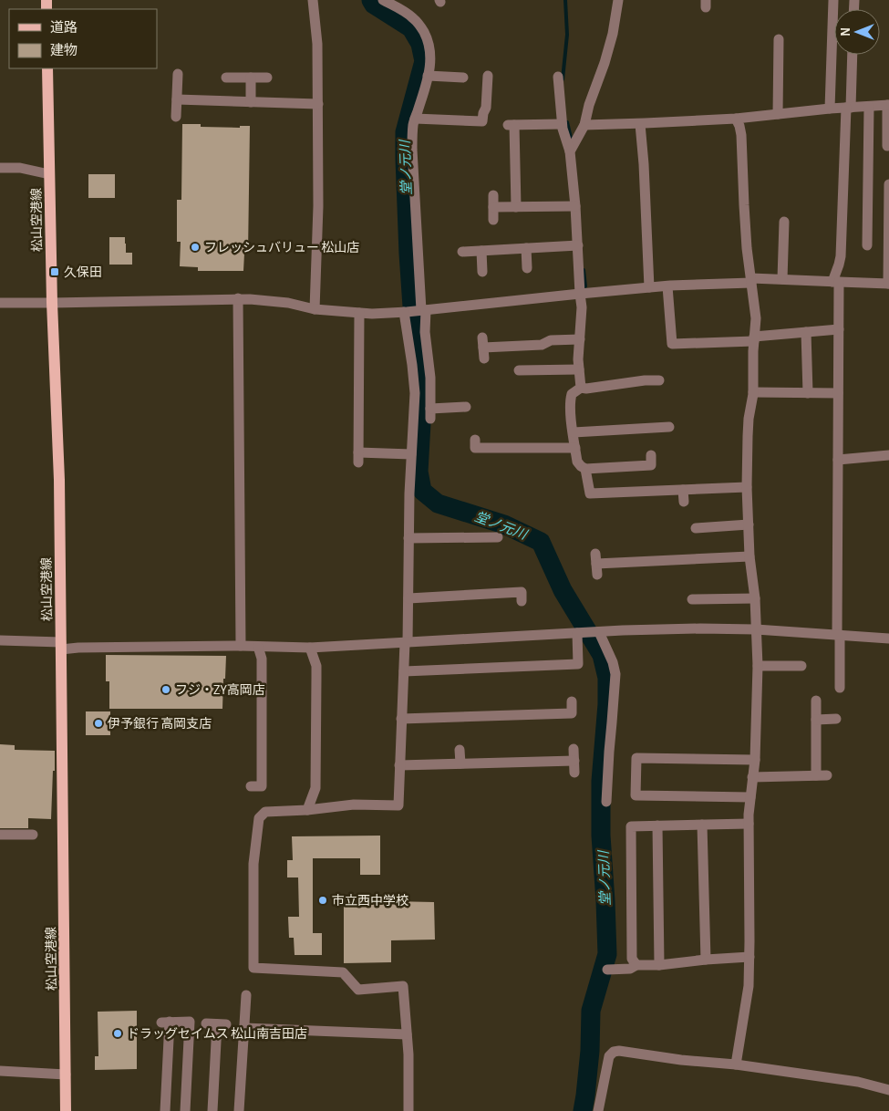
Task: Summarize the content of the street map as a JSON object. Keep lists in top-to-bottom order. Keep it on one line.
{"streets":{"main road":["松山空港線"]},"water":["堂ノ元川"],"places":{"other":["フレッシュバリュー 松山店","フジ・ZY高岡店","伊予銀行 高岡支店","市立西中学校","ドラッグセイムス 松山南吉田店"],"transit":["久保田"]},"legend":["道路","建物"],"north":"left"}
